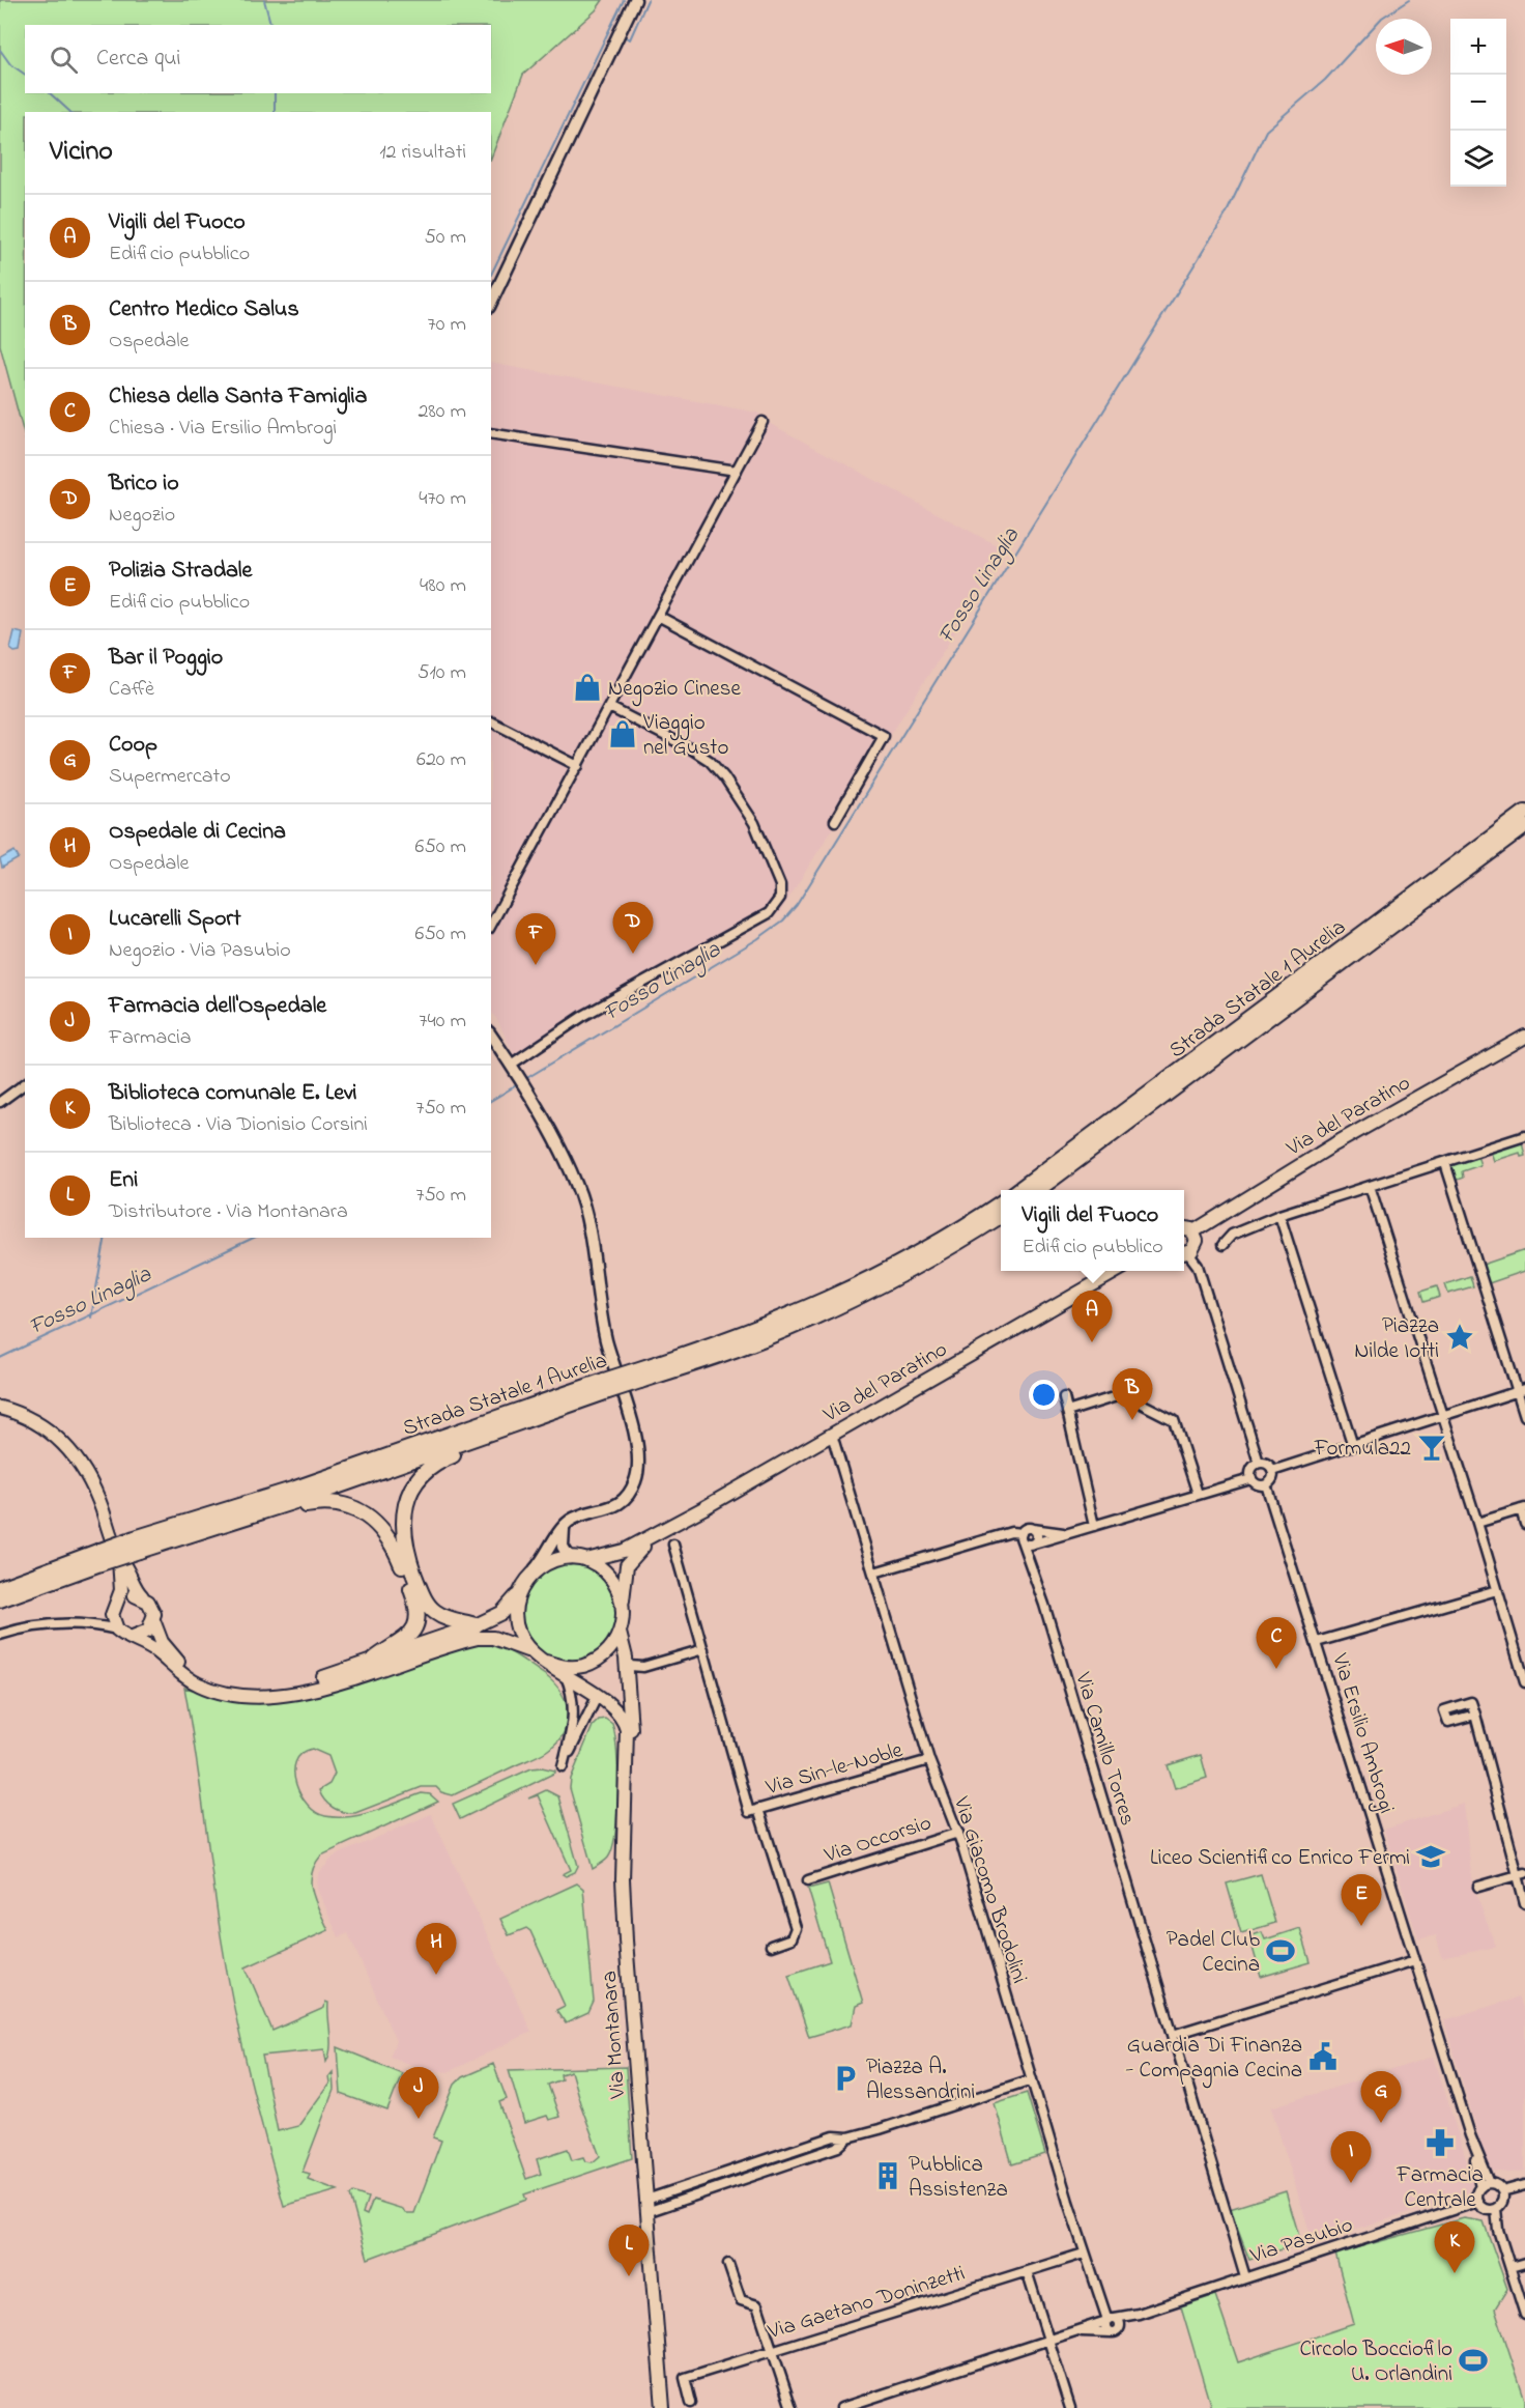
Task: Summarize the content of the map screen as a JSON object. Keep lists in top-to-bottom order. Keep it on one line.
{"streets":{"highway":["Strada Statale 1 Aurelia"],"main road":["Via del Paratino","Via Montanara"],"street":["Via Ersilio Ambrogi","Via Camillo Torres","Via Sin-le-Noble","Via Occorsio","Via Giacomo Brodolini","Via Pasubio","Via Gaetano Doninzetti"]},"crossings":[["Via del Paratino","Via Giacomo Brodolini"],["Via Ersilio Ambrogi","Via Pasubio"],["Via Camillo Torres","Via Pasubio"],["Via Sin-le-Noble","Via Giacomo Brodolini"],["Via Occorsio","Via Giacomo Brodolini"],["Via Giacomo Brodolini","Via Pasubio"],["Via Giacomo Brodolini","Via Gaetano Doninzetti"]],"water":["Fosso Linaglia"],"places":{"shop":["Negozio Cinese","Viaggio nel Gusto"],"place":["Piazza Nilde Iotti"],"bar":["Formula22"],"school or university":["Liceo Scientifico Enrico Fermi"],"sports":["Padel Club Cecina","Circolo Bocciofilo U. Orlandini"],"public building":["Guardia Di Finanza - Compagnia Cecina"],"parking":["Piazza A. Alessandrini"],"pharmacy":["Farmacia Centrale"],"building":["Pubblica Assistenza"]},"north":"left","page":{"map_buttons":["+","−"],"search":"Cerca qui","heading":["Vicino","12 risultati"],"list":[{"mark":"A","name":"Vigili del Fuoco","note":"Edificio pubblico","value":"50 m"},{"mark":"B","name":"Centro Medico Salus","note":"Ospedale","value":"70 m"},{"mark":"C","name":"Chiesa della Santa Famiglia","note":"Chiesa · Via Ersilio Ambrogi","value":"280 m"},{"mark":"D","name":"Brico io","note":"Negozio","value":"470 m"},{"mark":"E","name":"Polizia Stradale","note":"Edificio pubblico","value":"480 m"},{"mark":"F","name":"Bar il Poggio","note":"Caffè","value":"510 m"},{"mark":"G","name":"Coop","note":"Supermercato","value":"620 m"},{"mark":"H","name":"Ospedale di Cecina","note":"Ospedale","value":"650 m"},{"mark":"I","name":"Lucarelli Sport","note":"Negozio · Via Pasubio","value":"650 m"},{"mark":"J","name":"Farmacia dell'Ospedale","note":"Farmacia","value":"740 m"},{"mark":"K","name":"Biblioteca comunale E. Levi","note":"Biblioteca · Via Dionisio Corsini","value":"750 m"},{"mark":"L","name":"Eni","note":"Distributore · Via Montanara","value":"750 m"}],"pins":["D","F","A","B","C","E","H","J","G","I","K","L"],"popup":["Vigili del Fuoco","Edificio pubblico"]}}
